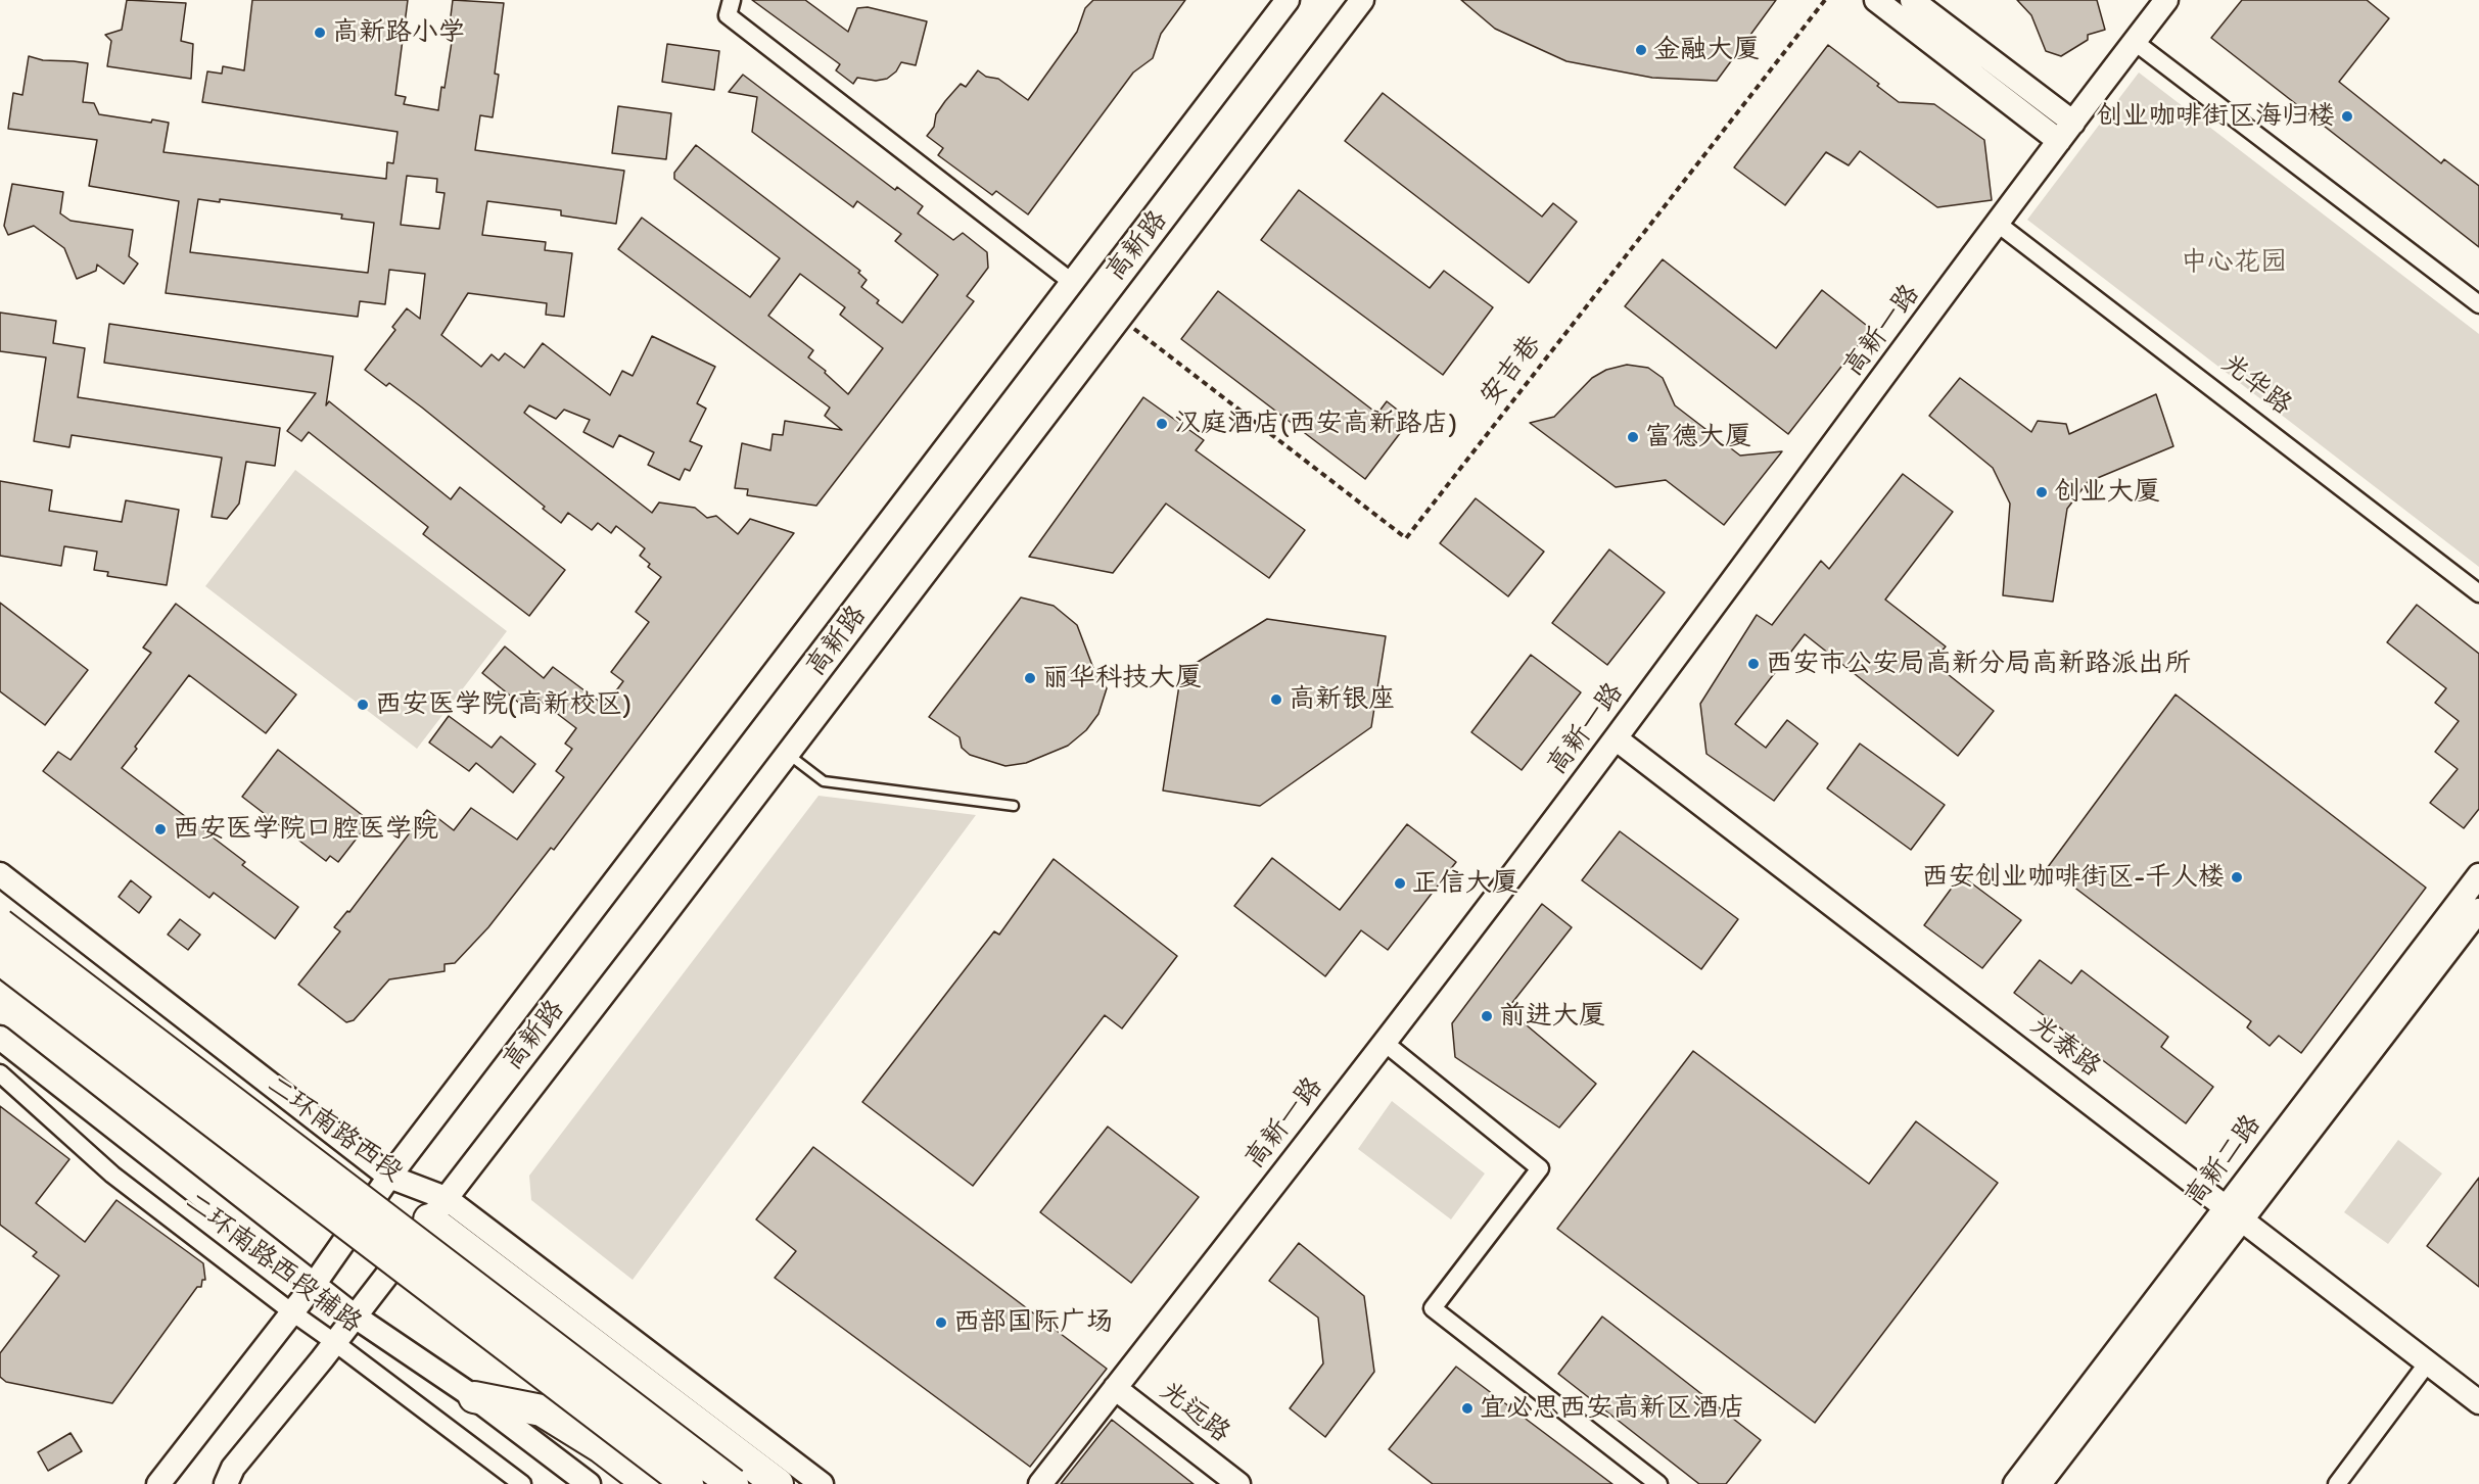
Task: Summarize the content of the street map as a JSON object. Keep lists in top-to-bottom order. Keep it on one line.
{"streets":{"highway":["二环南路西段"],"main road":["高新路","高新一路","光泰路","高新二路","光远路"],"street":["光华路","二环南路西段辅路"],"path":["安吉巷"]},"crossings":[["高新路","安吉巷"],["高新路","二环南路西段"],["高新路","二环南路西段辅路"],["高新一路","光华路"],["高新一路","光泰路"],["高新一路","光远路"],["光泰路","高新二路"]],"parks":["中心花园"],"places":["高新路小学","金融大厦","创业咖啡街区海归楼","汉庭酒店(西安高新路店)","富德大厦","创业大厦","西安市公安局高新分局高新路派出所","丽华科技大厦","高新银座","西安医学院(高新校区)","西安医学院口腔医学院","西安创业咖啡街区-千人楼","正信大厦","前进大厦","西部国际广场","宜必思西安高新区酒店"]}
